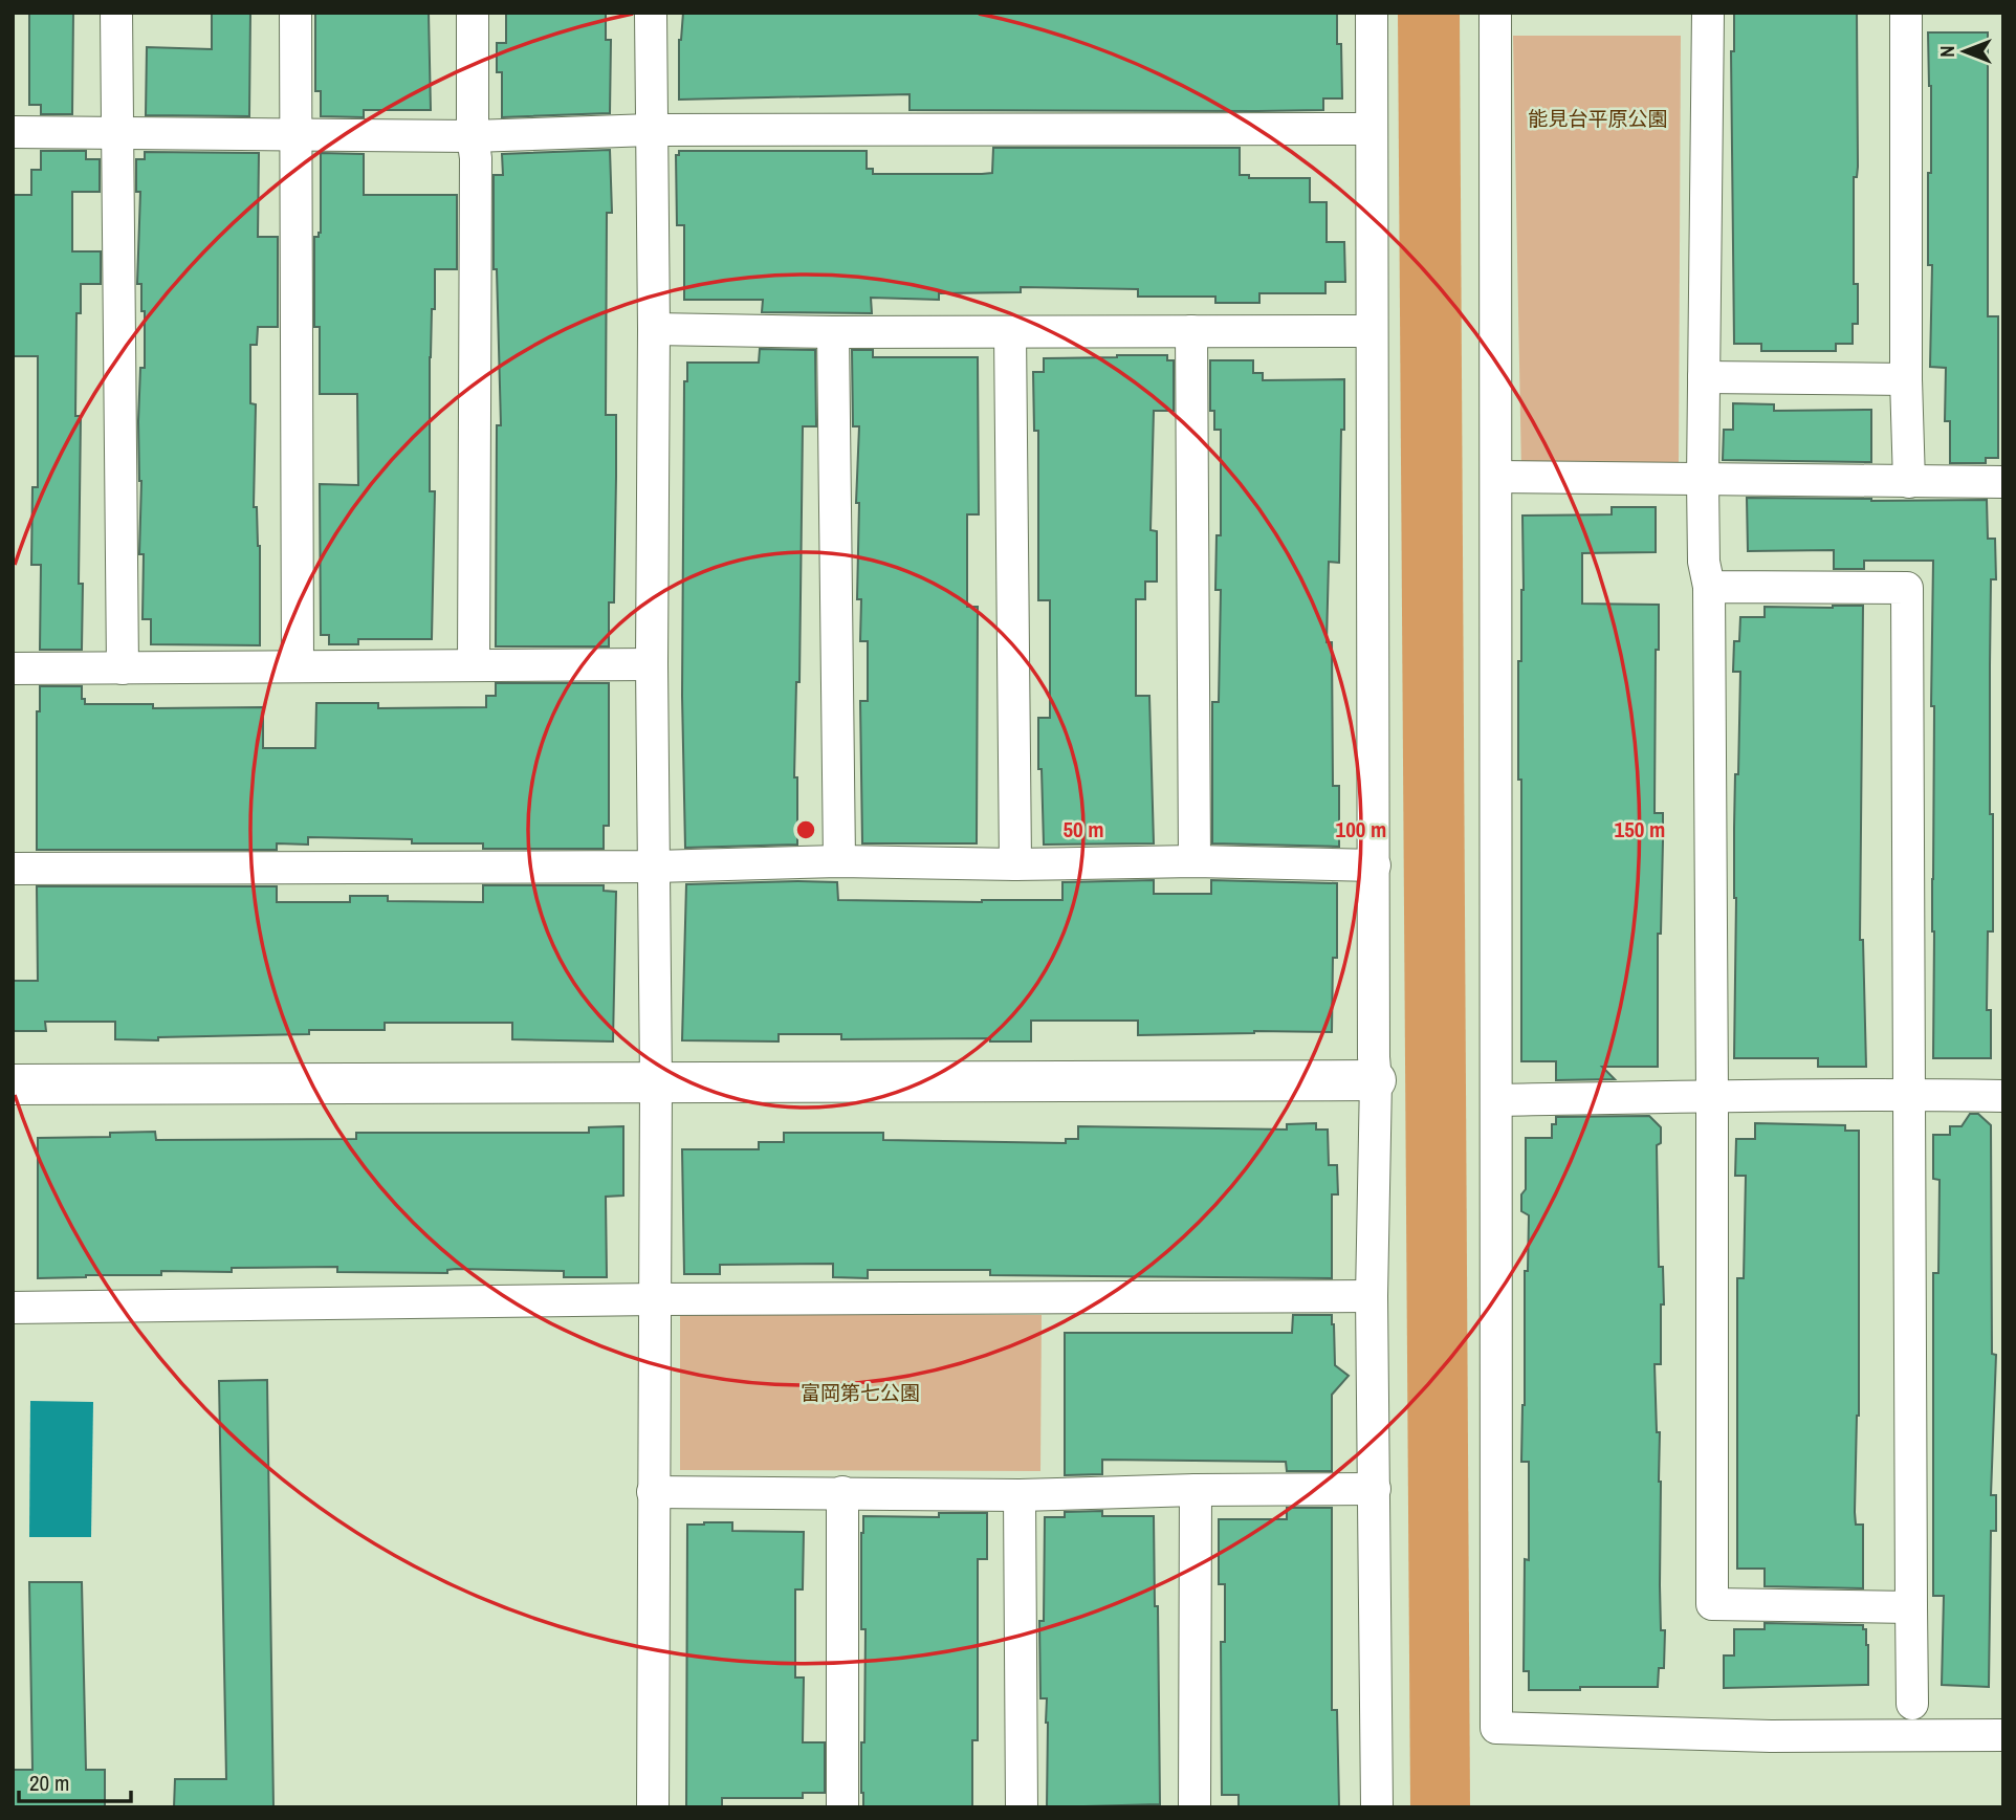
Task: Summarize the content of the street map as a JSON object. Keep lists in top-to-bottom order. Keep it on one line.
{"parks":["能見台平原公園","富岡第七公園"],"scale_bar":"20 m","north":"left","rings":["50 m","100 m","150 m"]}
